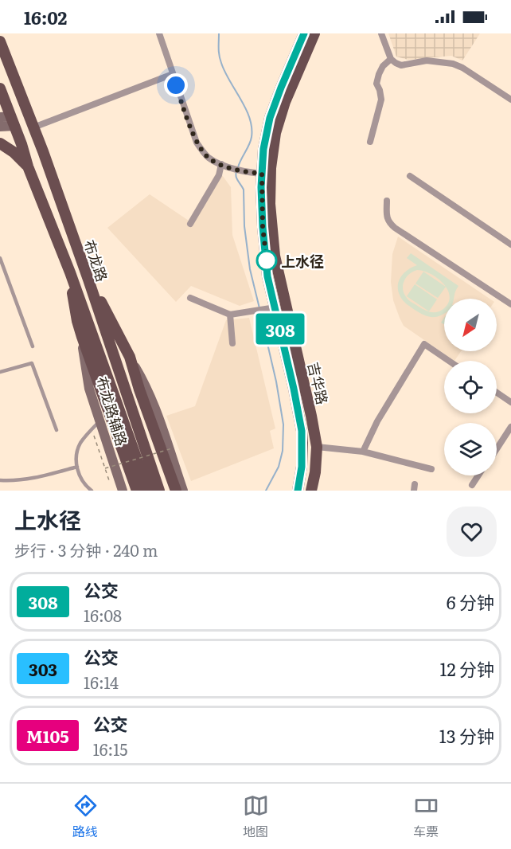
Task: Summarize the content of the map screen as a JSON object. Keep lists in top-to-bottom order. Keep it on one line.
{"streets":{"main road":["布龙路","吉华路","布龙路辅路"]},"places":["上水径"],"lines":["bus line 308"],"north":"bottom left","page":{"status":"16:02","on_map":"308","heading":["上水径","步行 · 3 分钟 · 240 m"],"list":[{"mark":"308","name":"公交","note":"16:08","value":"6 分钟"},{"mark":"303","name":"公交","note":"16:14","value":"12 分钟"},{"mark":"M105","name":"公交","note":"16:15","value":"13 分钟"}],"tabs":["路线","地图","车票"]}}
